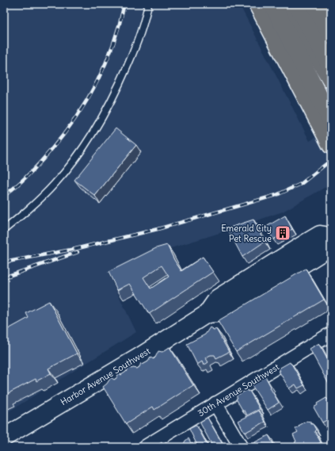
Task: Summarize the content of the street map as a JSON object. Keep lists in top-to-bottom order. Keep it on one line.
{"streets":{"main road":["Harbor Avenue Southwest"],"street":["30th Avenue Southwest"]},"places":{"building":["Emerald City Pet Rescue"]}}
